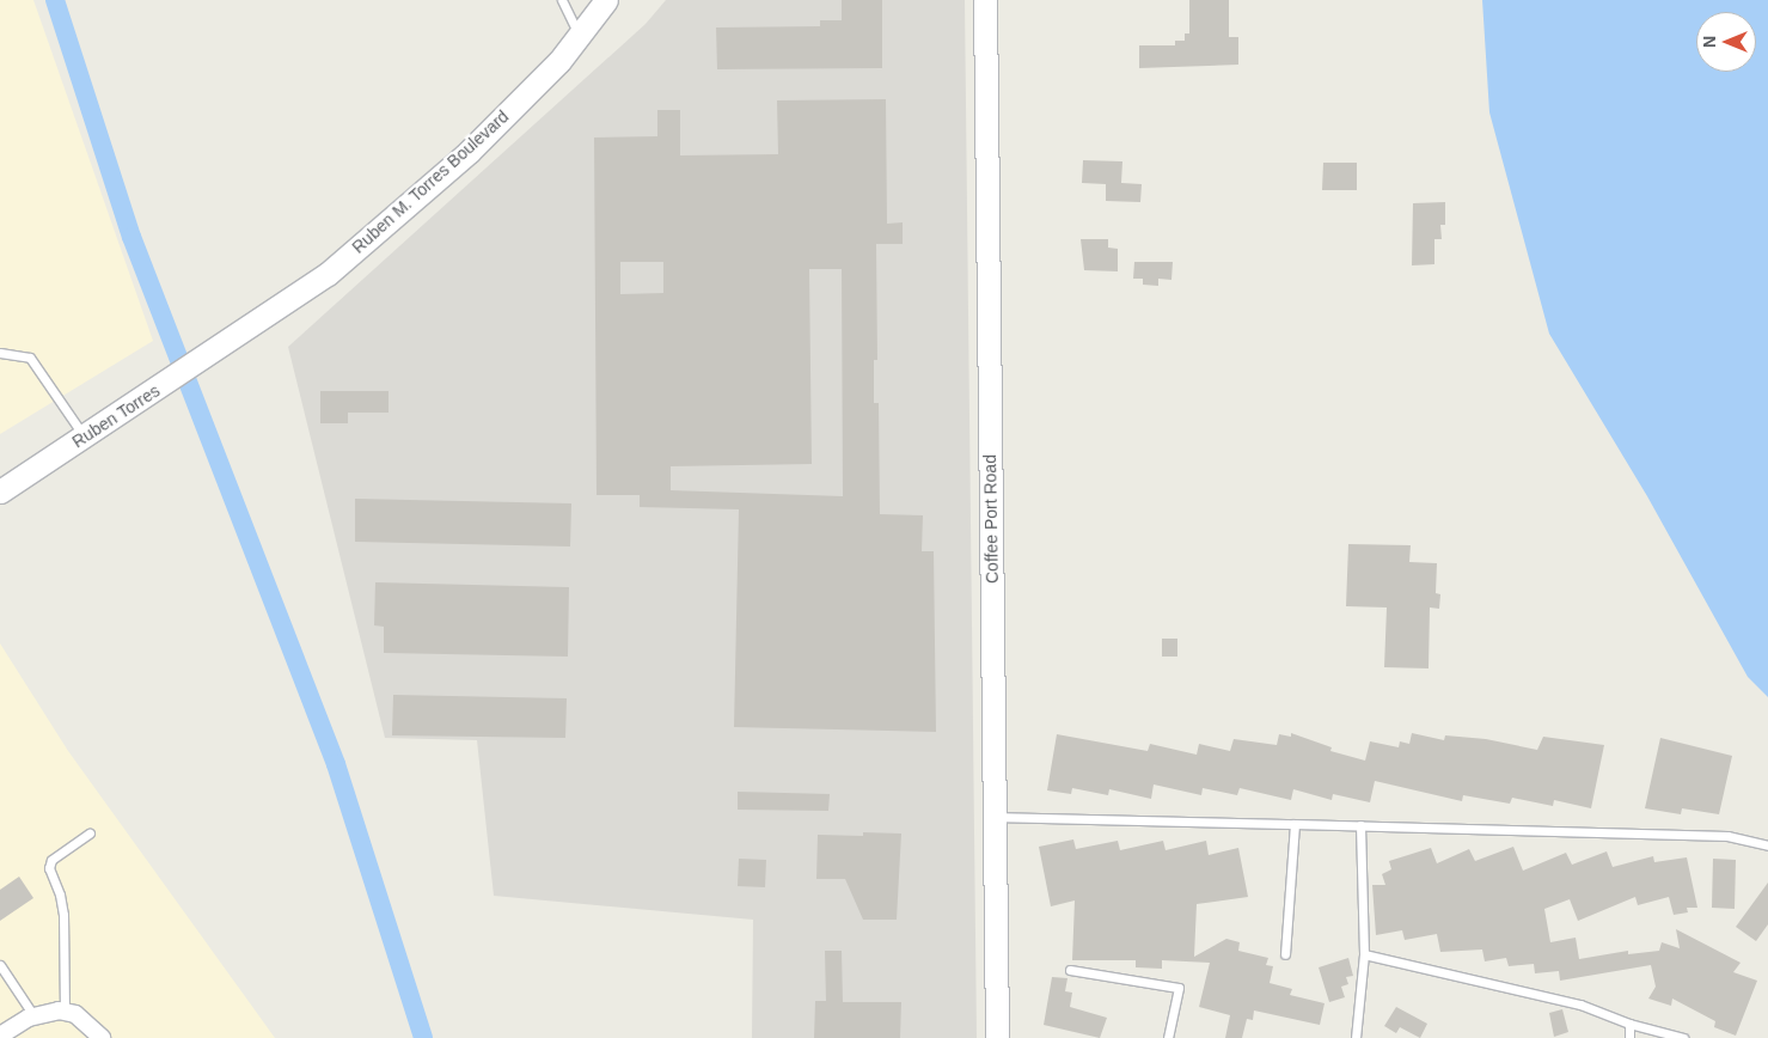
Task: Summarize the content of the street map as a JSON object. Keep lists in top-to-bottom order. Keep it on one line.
{"streets":{"street":["Ruben M. Torres Boulevard","Ruben Torres","Coffee Port Road"]},"crossings":[["Ruben M. Torres Boulevard","Ruben Torres"]],"north":"left"}
